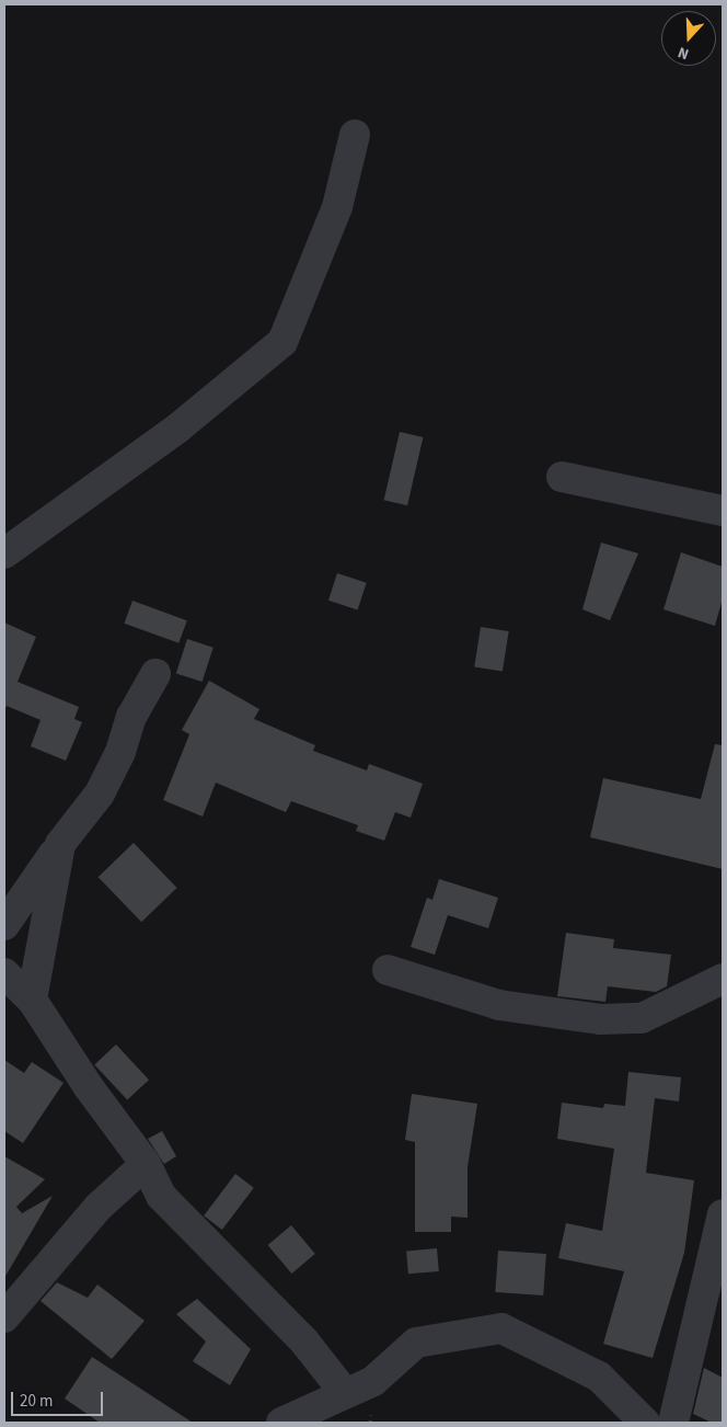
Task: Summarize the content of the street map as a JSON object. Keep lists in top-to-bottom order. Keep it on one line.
{"scale_bar":"20 m","north":"bottom"}
